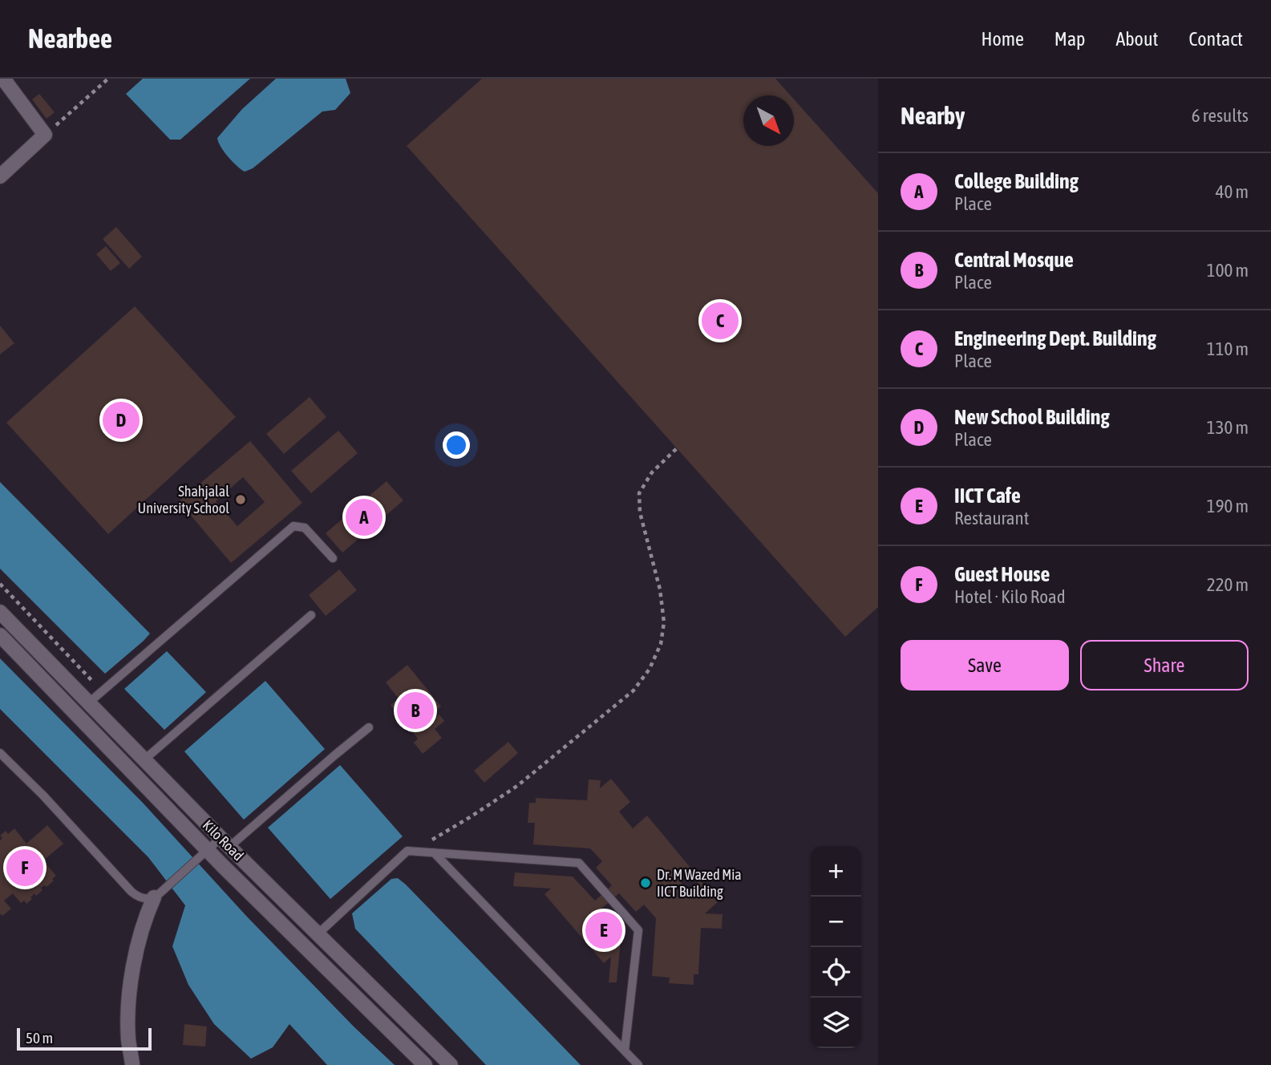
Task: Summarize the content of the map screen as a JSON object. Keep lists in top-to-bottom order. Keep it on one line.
{"streets":{"street":["Kilo Road"]},"places":["Shahjalal University School","Dr. M Wazed Mia IICT Building"],"scale_bar":"50 m","north":"bottom right","page":{"header":"Nearbee","nav":["Home","Map","About","Contact"],"heading":["Nearby","6 results"],"list":[{"mark":"A","name":"College Building","note":"Place","value":"40 m"},{"mark":"B","name":"Central Mosque","note":"Place","value":"100 m"},{"mark":"C","name":"Engineering Dept. Building","note":"Place","value":"110 m"},{"mark":"D","name":"New School Building","note":"Place","value":"130 m"},{"mark":"E","name":"IICT Cafe","note":"Restaurant","value":"190 m"},{"mark":"F","name":"Guest House","note":"Hotel · Kilo Road","value":"220 m"}],"pins":["C","D","A","B","F","E"],"buttons":["Save","Share"],"map_buttons":["+","−"],"scale":"50 m"}}
